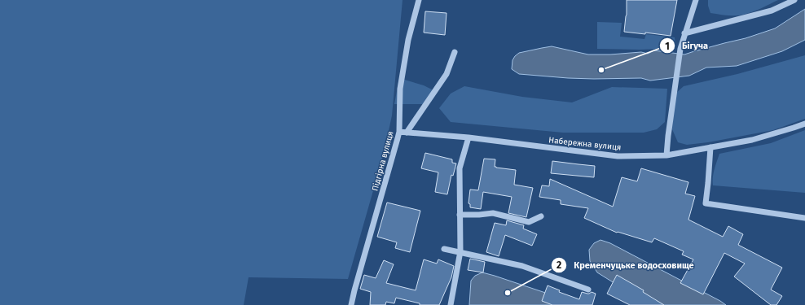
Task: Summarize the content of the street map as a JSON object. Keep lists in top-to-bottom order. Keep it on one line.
{"streets":{"street":["Набережна вулиця","Підгірна вулиця"]},"crossings":[["Набережна вулиця","Підгірна вулиця"]],"places":["Бігуча","Кременчуцьке водосховище"]}
